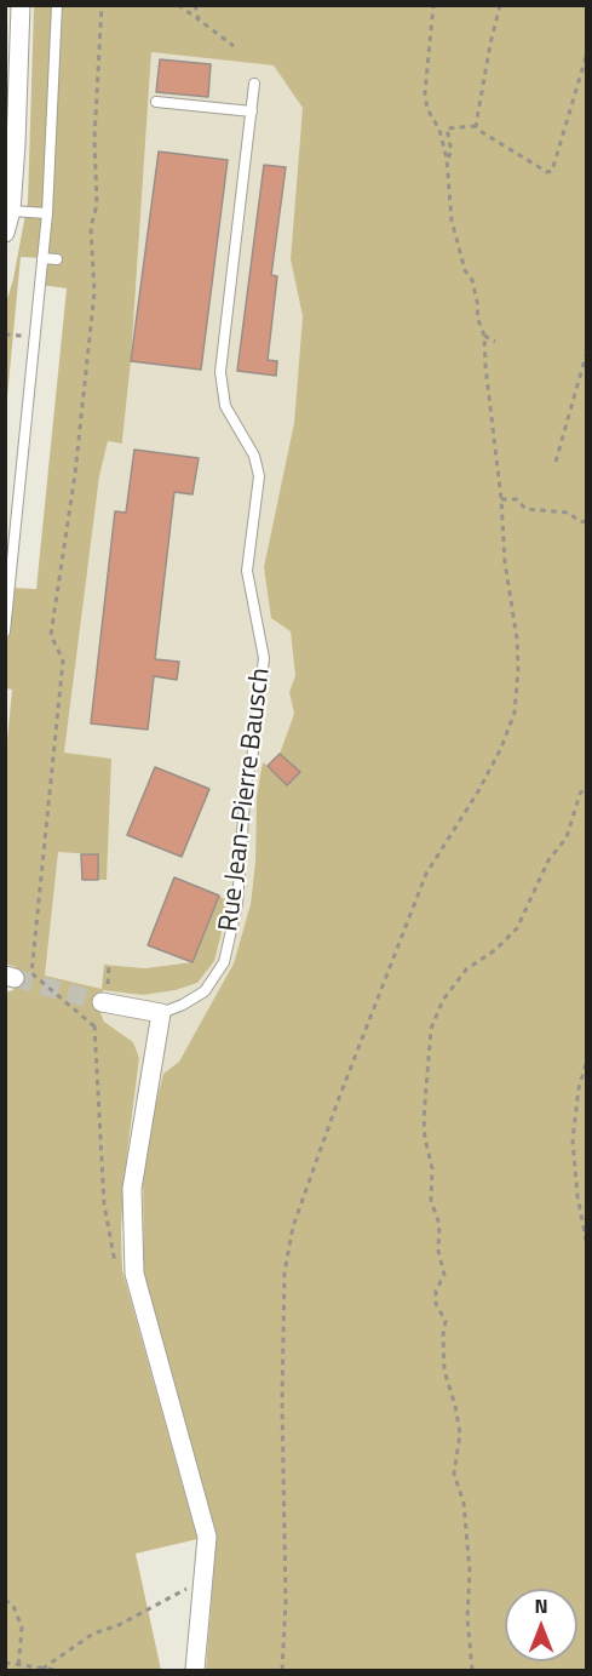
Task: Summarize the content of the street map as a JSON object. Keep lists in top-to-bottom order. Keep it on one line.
{"streets":{"lane":["Rue Jean-Pierre Bausch"]},"north":"top"}
